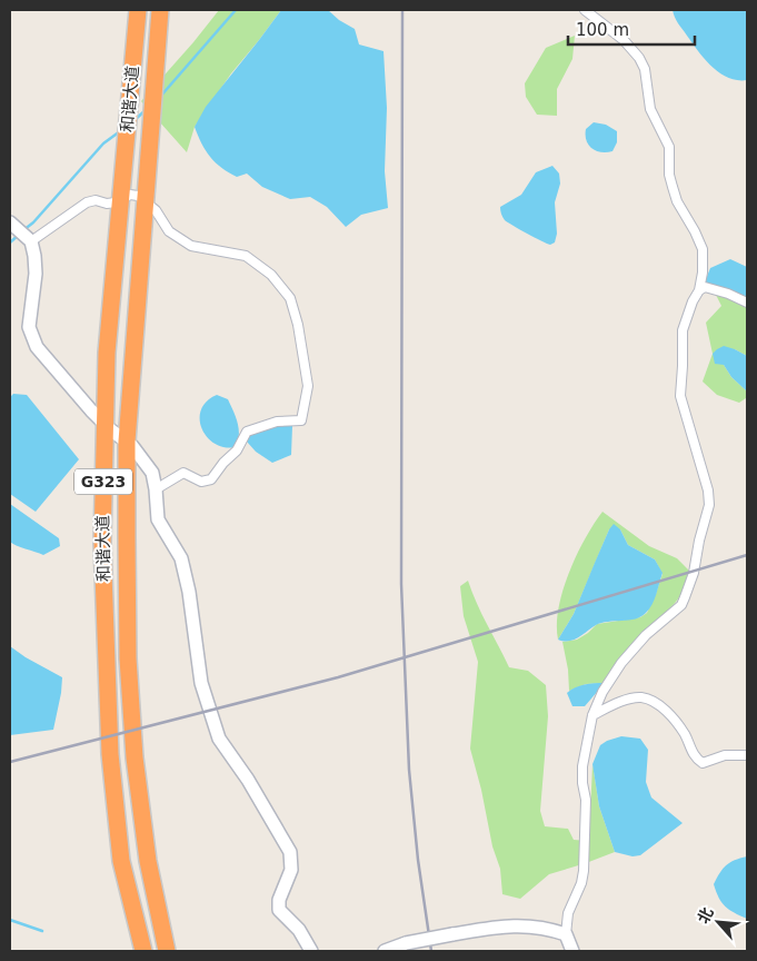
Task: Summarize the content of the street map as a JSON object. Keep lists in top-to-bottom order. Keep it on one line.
{"streets":{"highway":["和谐大道","G323"]},"scale_bar":"100 m","north":"top left"}
